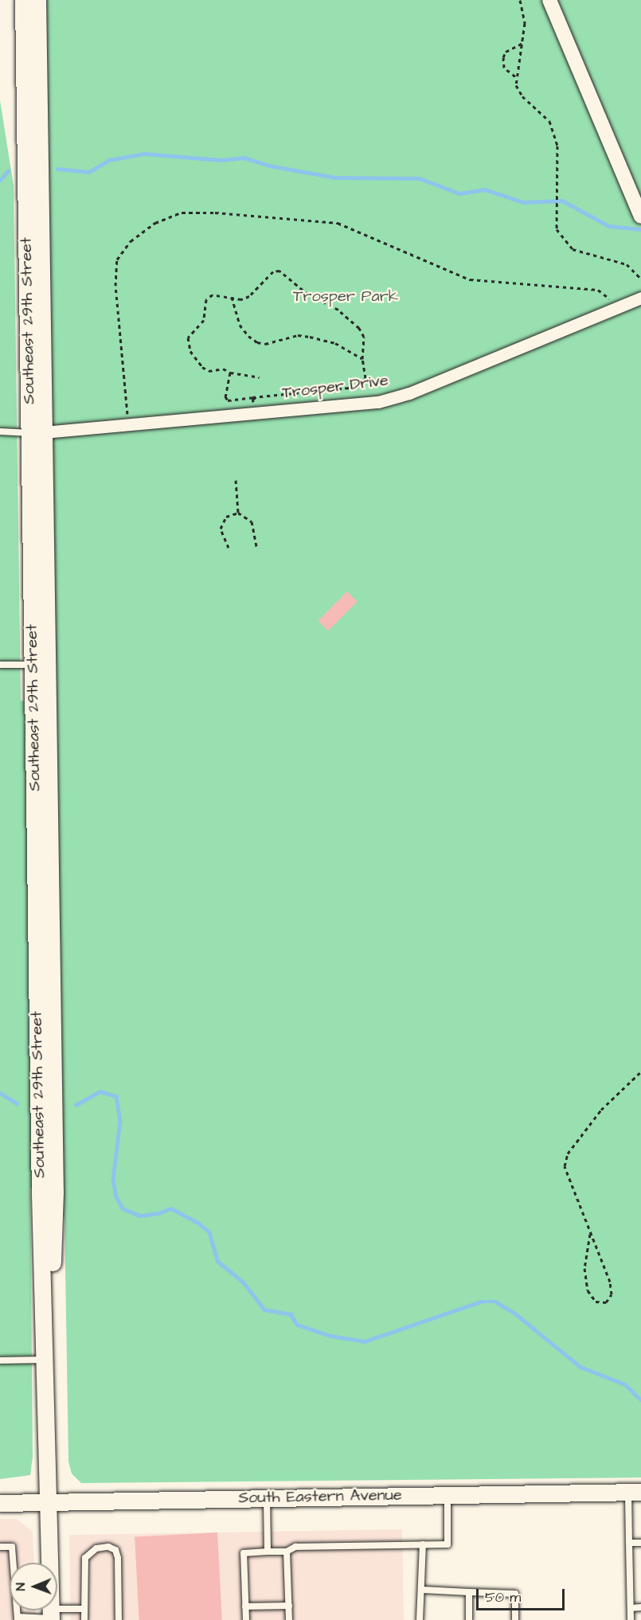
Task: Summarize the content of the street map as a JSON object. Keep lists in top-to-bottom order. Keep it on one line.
{"streets":{"main road":["Southeast 29th Street","South Eastern Avenue"],"street":["Trosper Drive"]},"crossings":[["Southeast 29th Street","Trosper Drive"],["Southeast 29th Street","South Eastern Avenue"]],"parks":["Trosper Park"],"scale_bar":"50 m","north":"left"}
